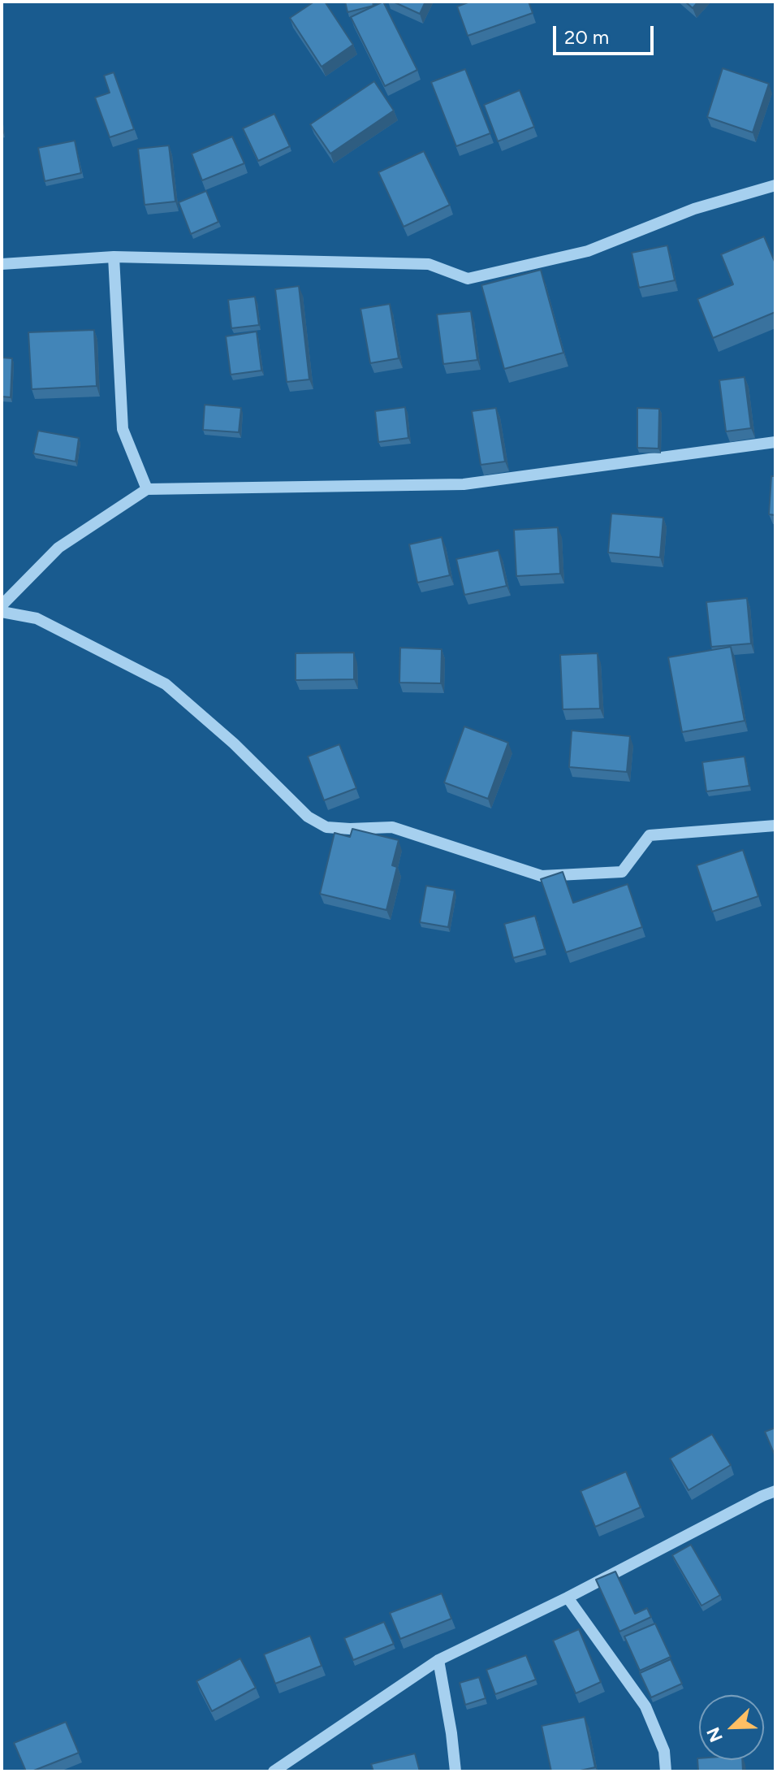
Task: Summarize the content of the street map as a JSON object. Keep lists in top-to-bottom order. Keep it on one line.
{"scale_bar":"20 m","north":"bottom left"}
